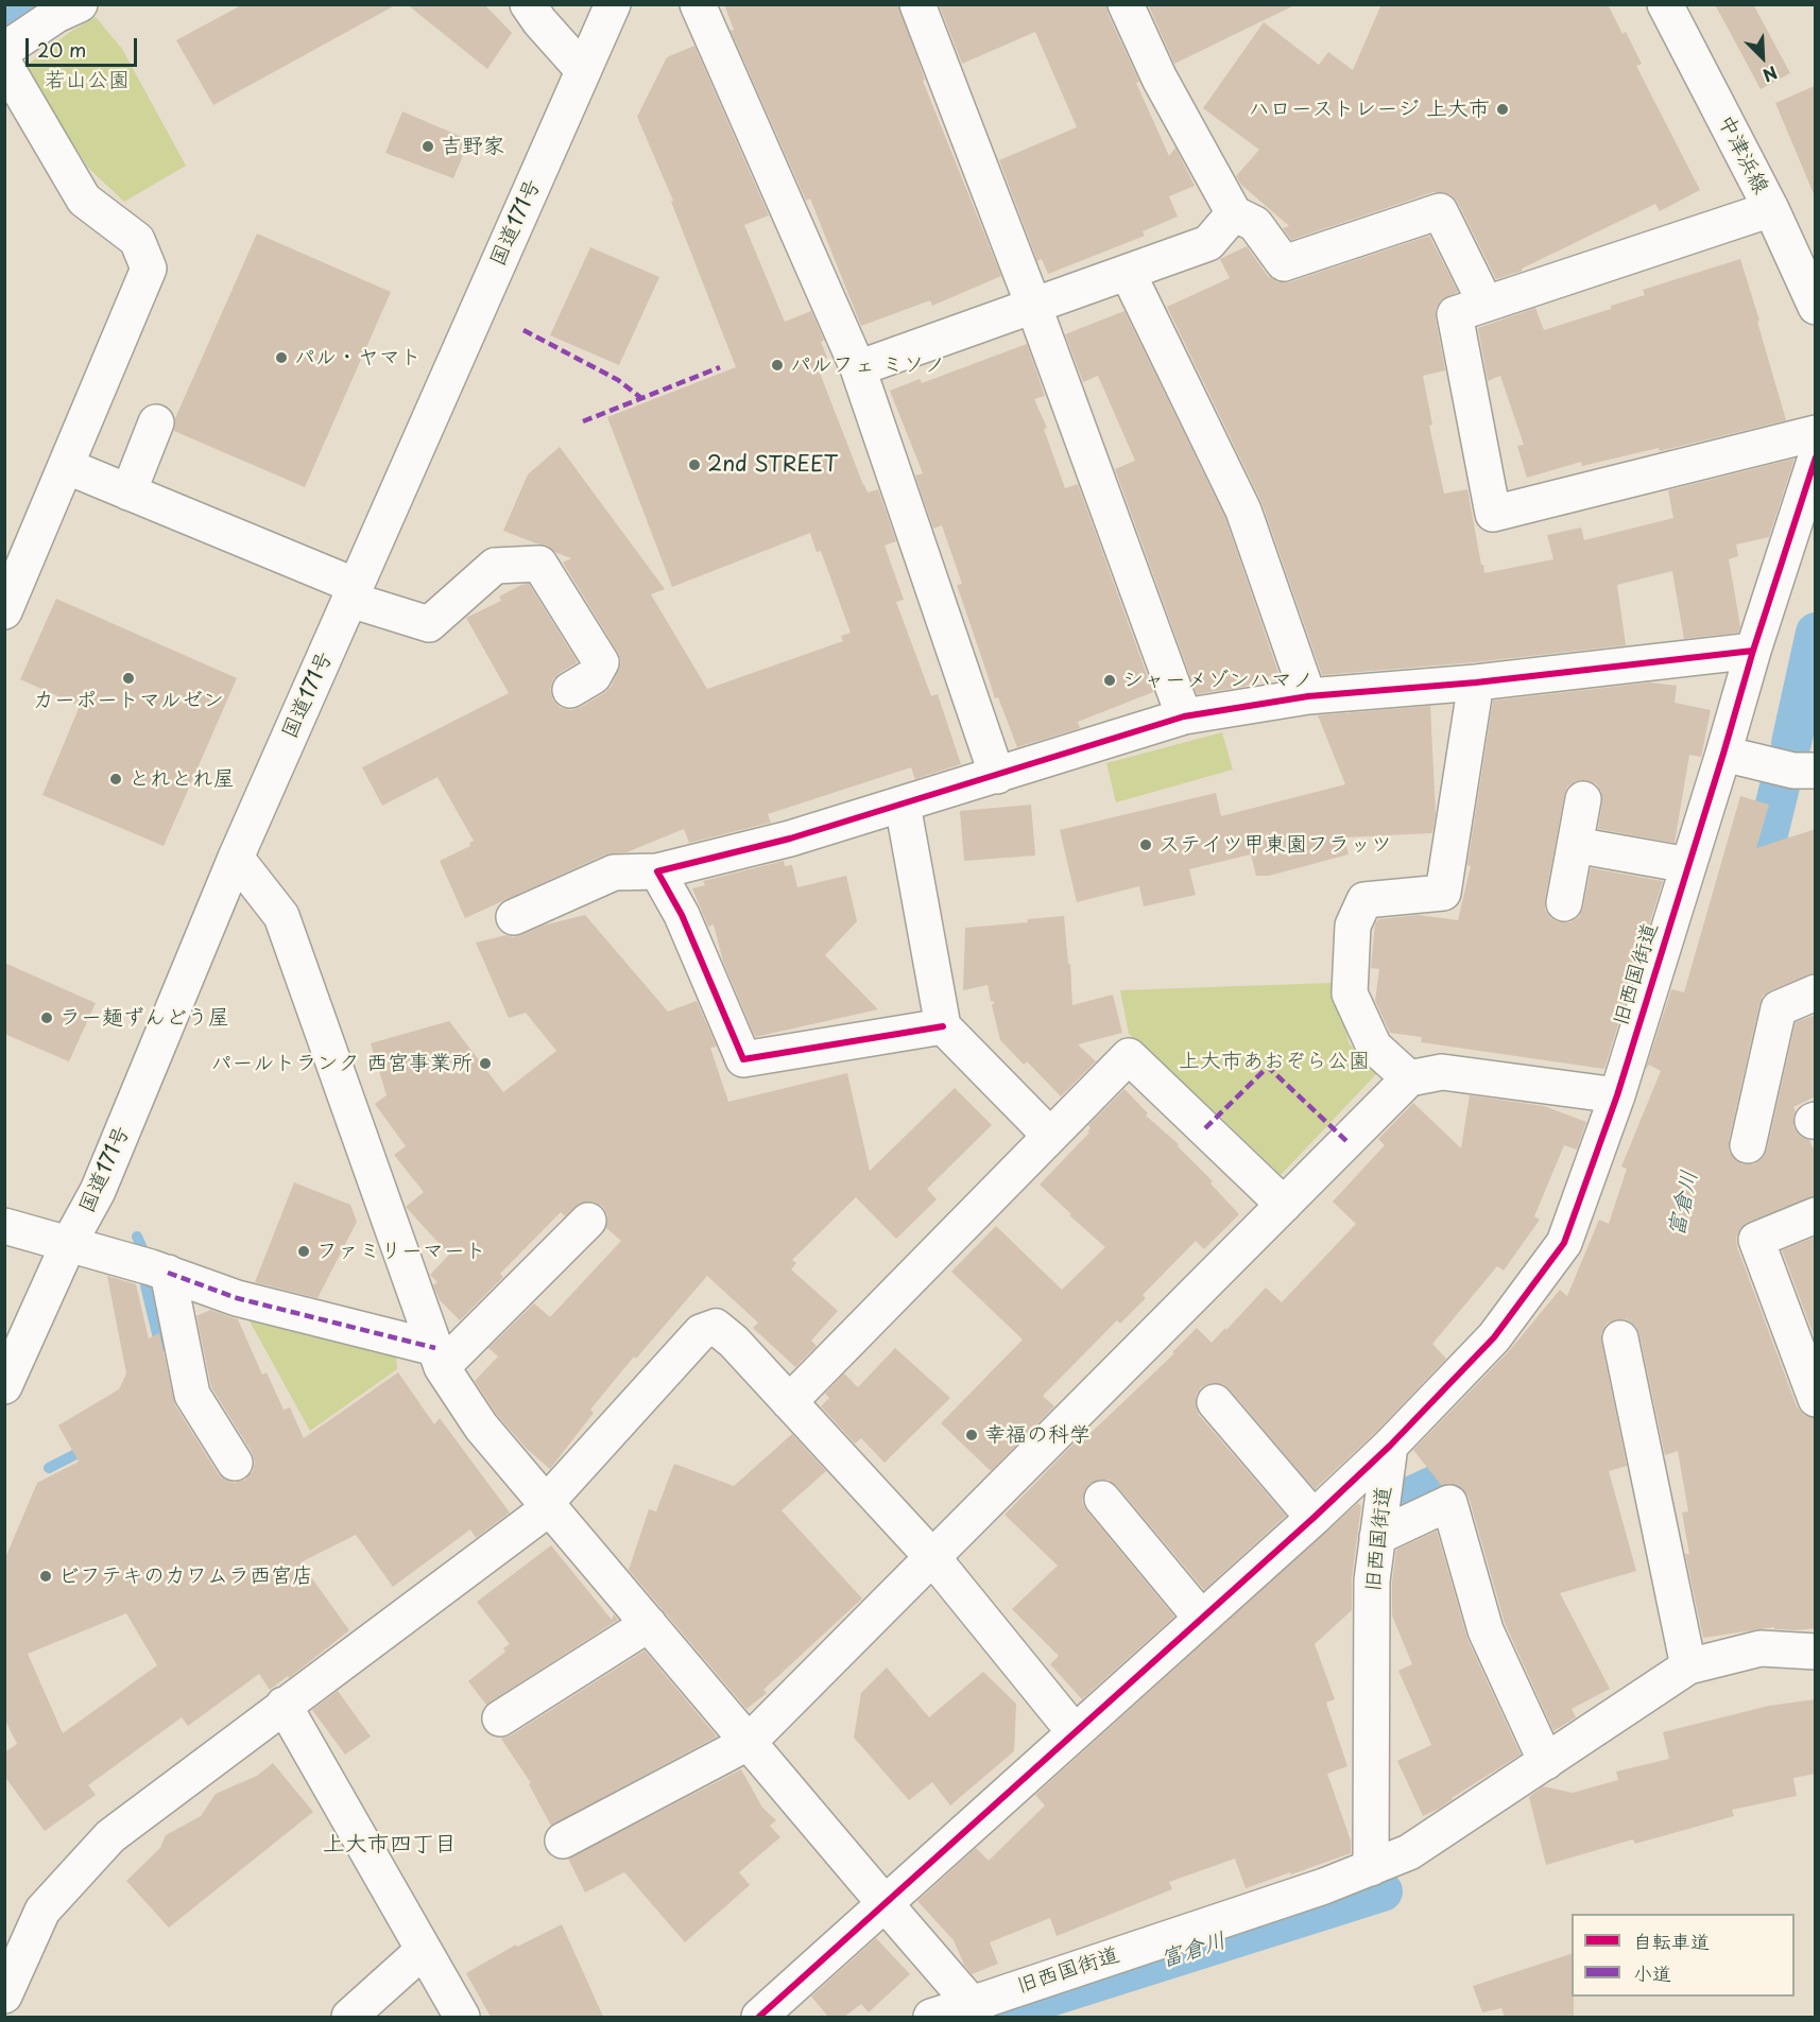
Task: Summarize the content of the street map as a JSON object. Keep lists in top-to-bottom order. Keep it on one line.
{"streets":{"main road":["中津浜線","国道171号","旧西国街道"]},"districts":["上大市四丁目"],"water":["富倉川"],"parks":["若山公園","上大市あおぞら公園"],"places":["ハローストレージ 上大市","吉野家","パル・ヤマト","パルフェ ミソノ","2nd STREET","カーポートマルゼン","シャーメゾンハマノ","とれとれ屋","ステイツ甲東園フラッツ","ラー麺ずんどう屋","パールトランク 西宮事業所","ファミリーマート","幸福の科学","ビフテキのカワムラ西宮店"],"legend":["自転車道","小道"],"scale_bar":"20 m","north":"bottom right"}
